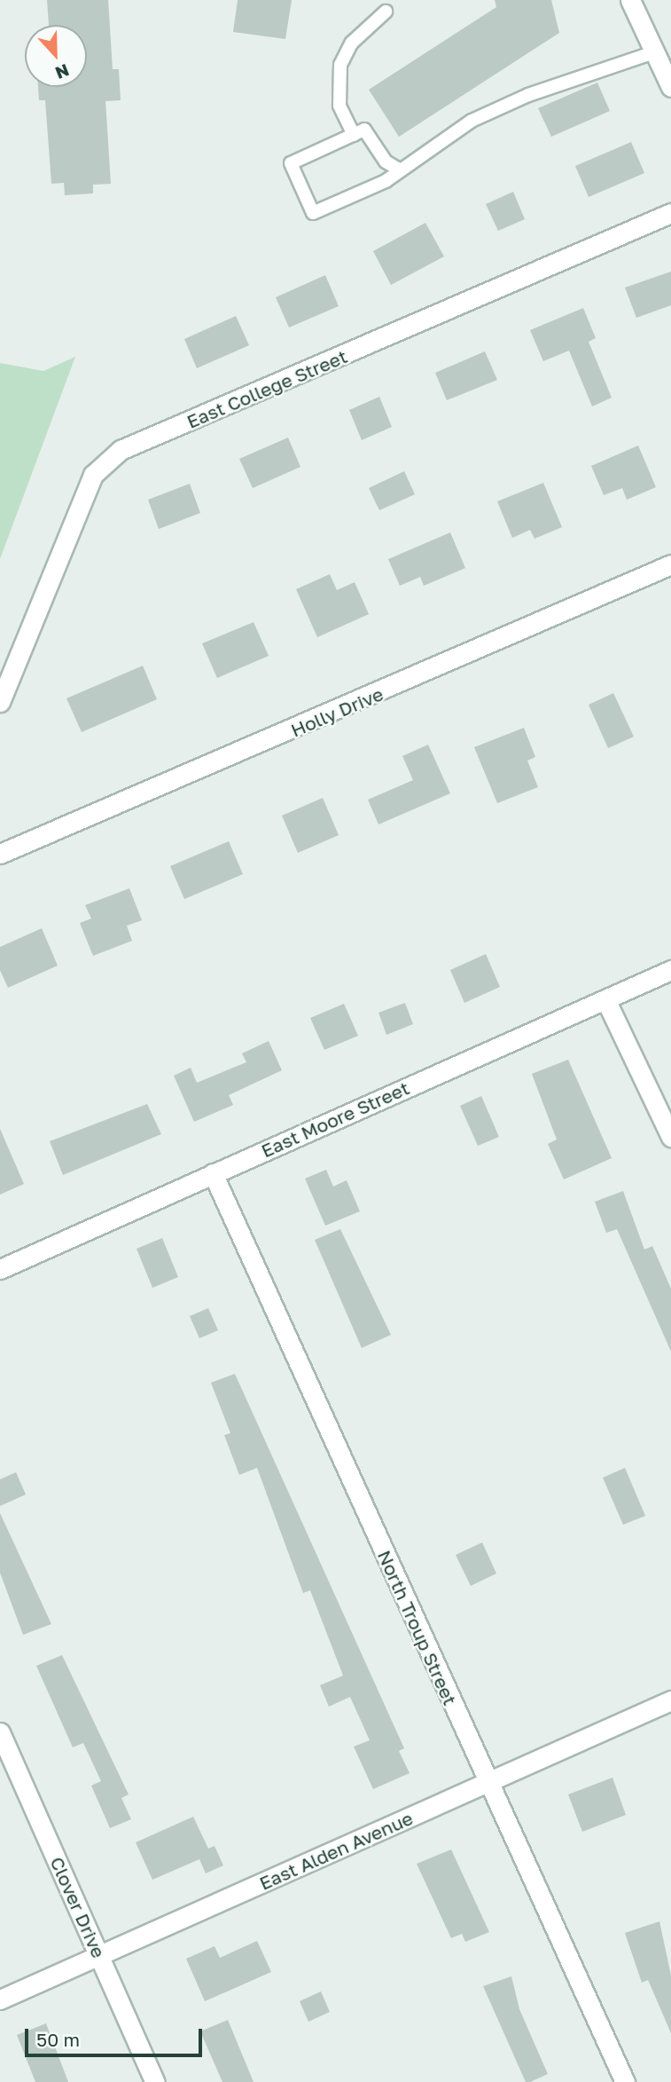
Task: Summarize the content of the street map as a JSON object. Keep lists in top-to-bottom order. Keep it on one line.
{"streets":{"street":["East College Street","Holly Drive","East Moore Street","North Troup Street","East Alden Avenue","Clover Drive"]},"crossings":[["East Moore Street","North Troup Street"],["North Troup Street","East Alden Avenue"],["East Alden Avenue","Clover Drive"]],"scale_bar":"50 m","north":"bottom"}
